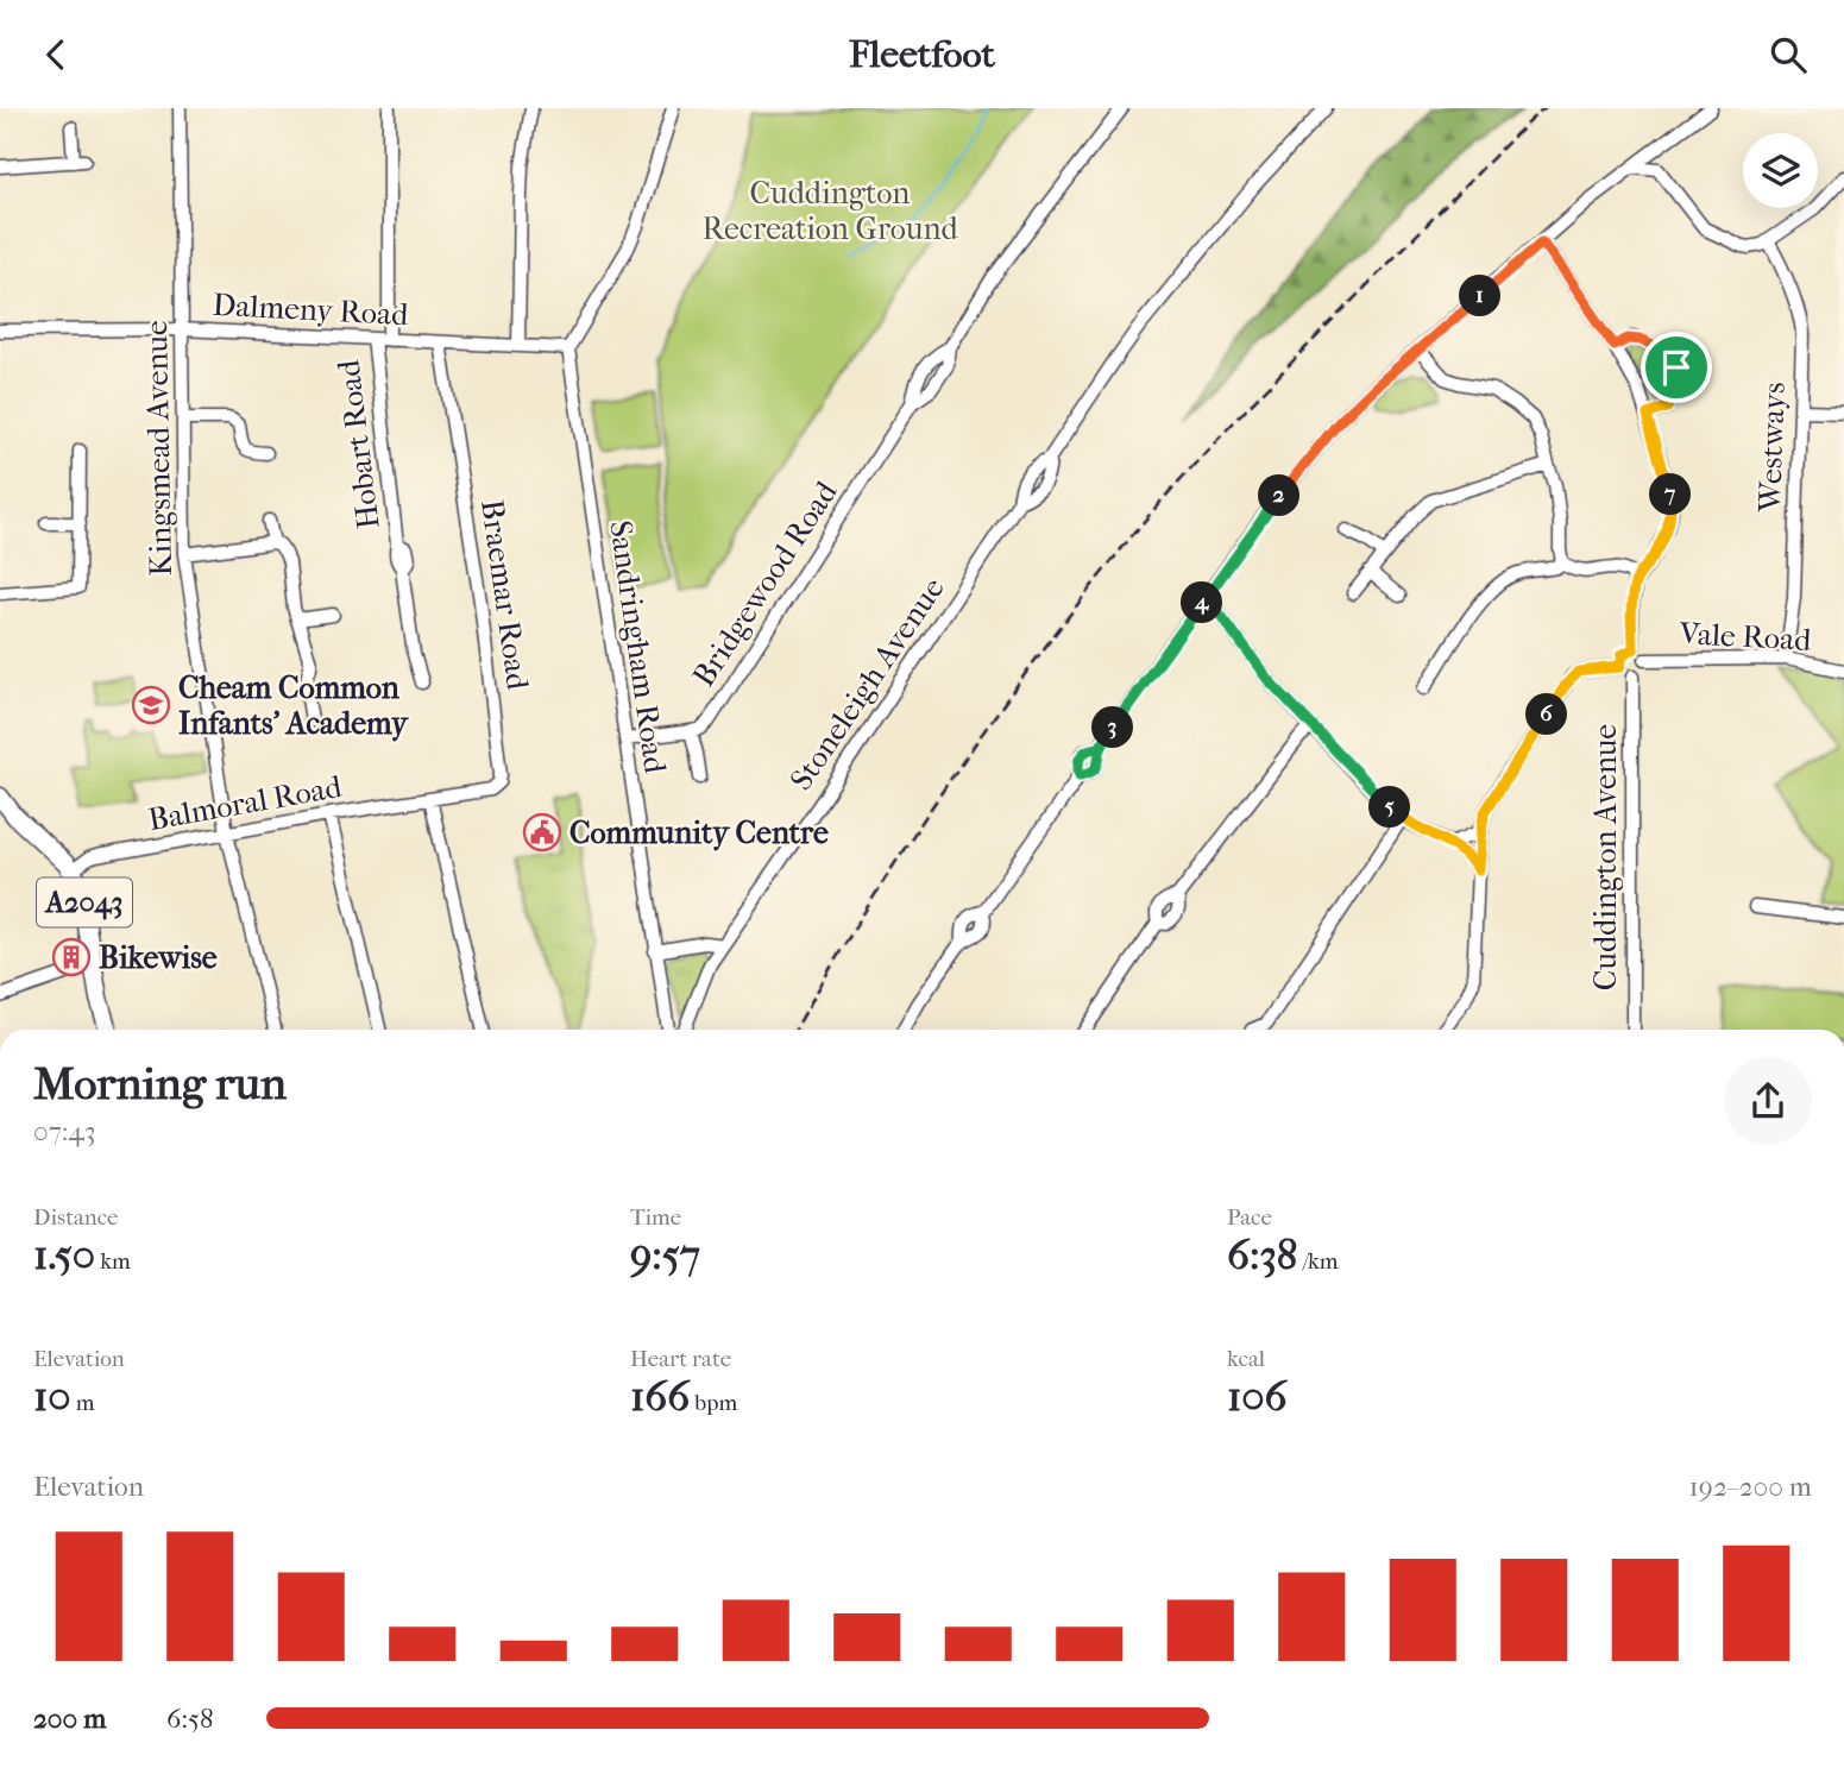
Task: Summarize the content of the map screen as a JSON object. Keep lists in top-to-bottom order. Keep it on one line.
{"streets":{"main road":["A2043"],"street":["Dalmeny Road","Hobart Road","Westways","Kingsmead Avenue","Bridgewood Road","Braemar Road","Vale Road","Sandringham Road","Stoneleigh Avenue","Balmoral Road","Cuddington Avenue"]},"crossings":[["Dalmeny Road","Hobart Road"],["Dalmeny Road","Kingsmead Avenue"],["Dalmeny Road","Braemar Road"],["Dalmeny Road","Sandringham Road"],["Westways","Vale Road"],["Kingsmead Avenue","Balmoral Road"],["Bridgewood Road","Sandringham Road"],["Braemar Road","Balmoral Road"],["Vale Road","Cuddington Avenue"],["Balmoral Road","A2043"]],"parks":["Cuddington Recreation Ground"],"places":{"school or university":["Cheam Common Infants' Academy"],"public building":["Community Centre"],"building":["Bikewise"]},"page":{"header":"Fleetfoot","pins":["1","7","2","4","6","3","5"],"heading":["Morning run","07:43"],"stats":[["Distance","1.50 km"],["Time","9:57"],["Pace","6:38 /km"],["Elevation","10 m"],["Heart rate","166 bpm"],["kcal","106"]],"chart":["Elevation","192–200 m"],"list":[{"name":"200 m","note":"6:58"}]}}
